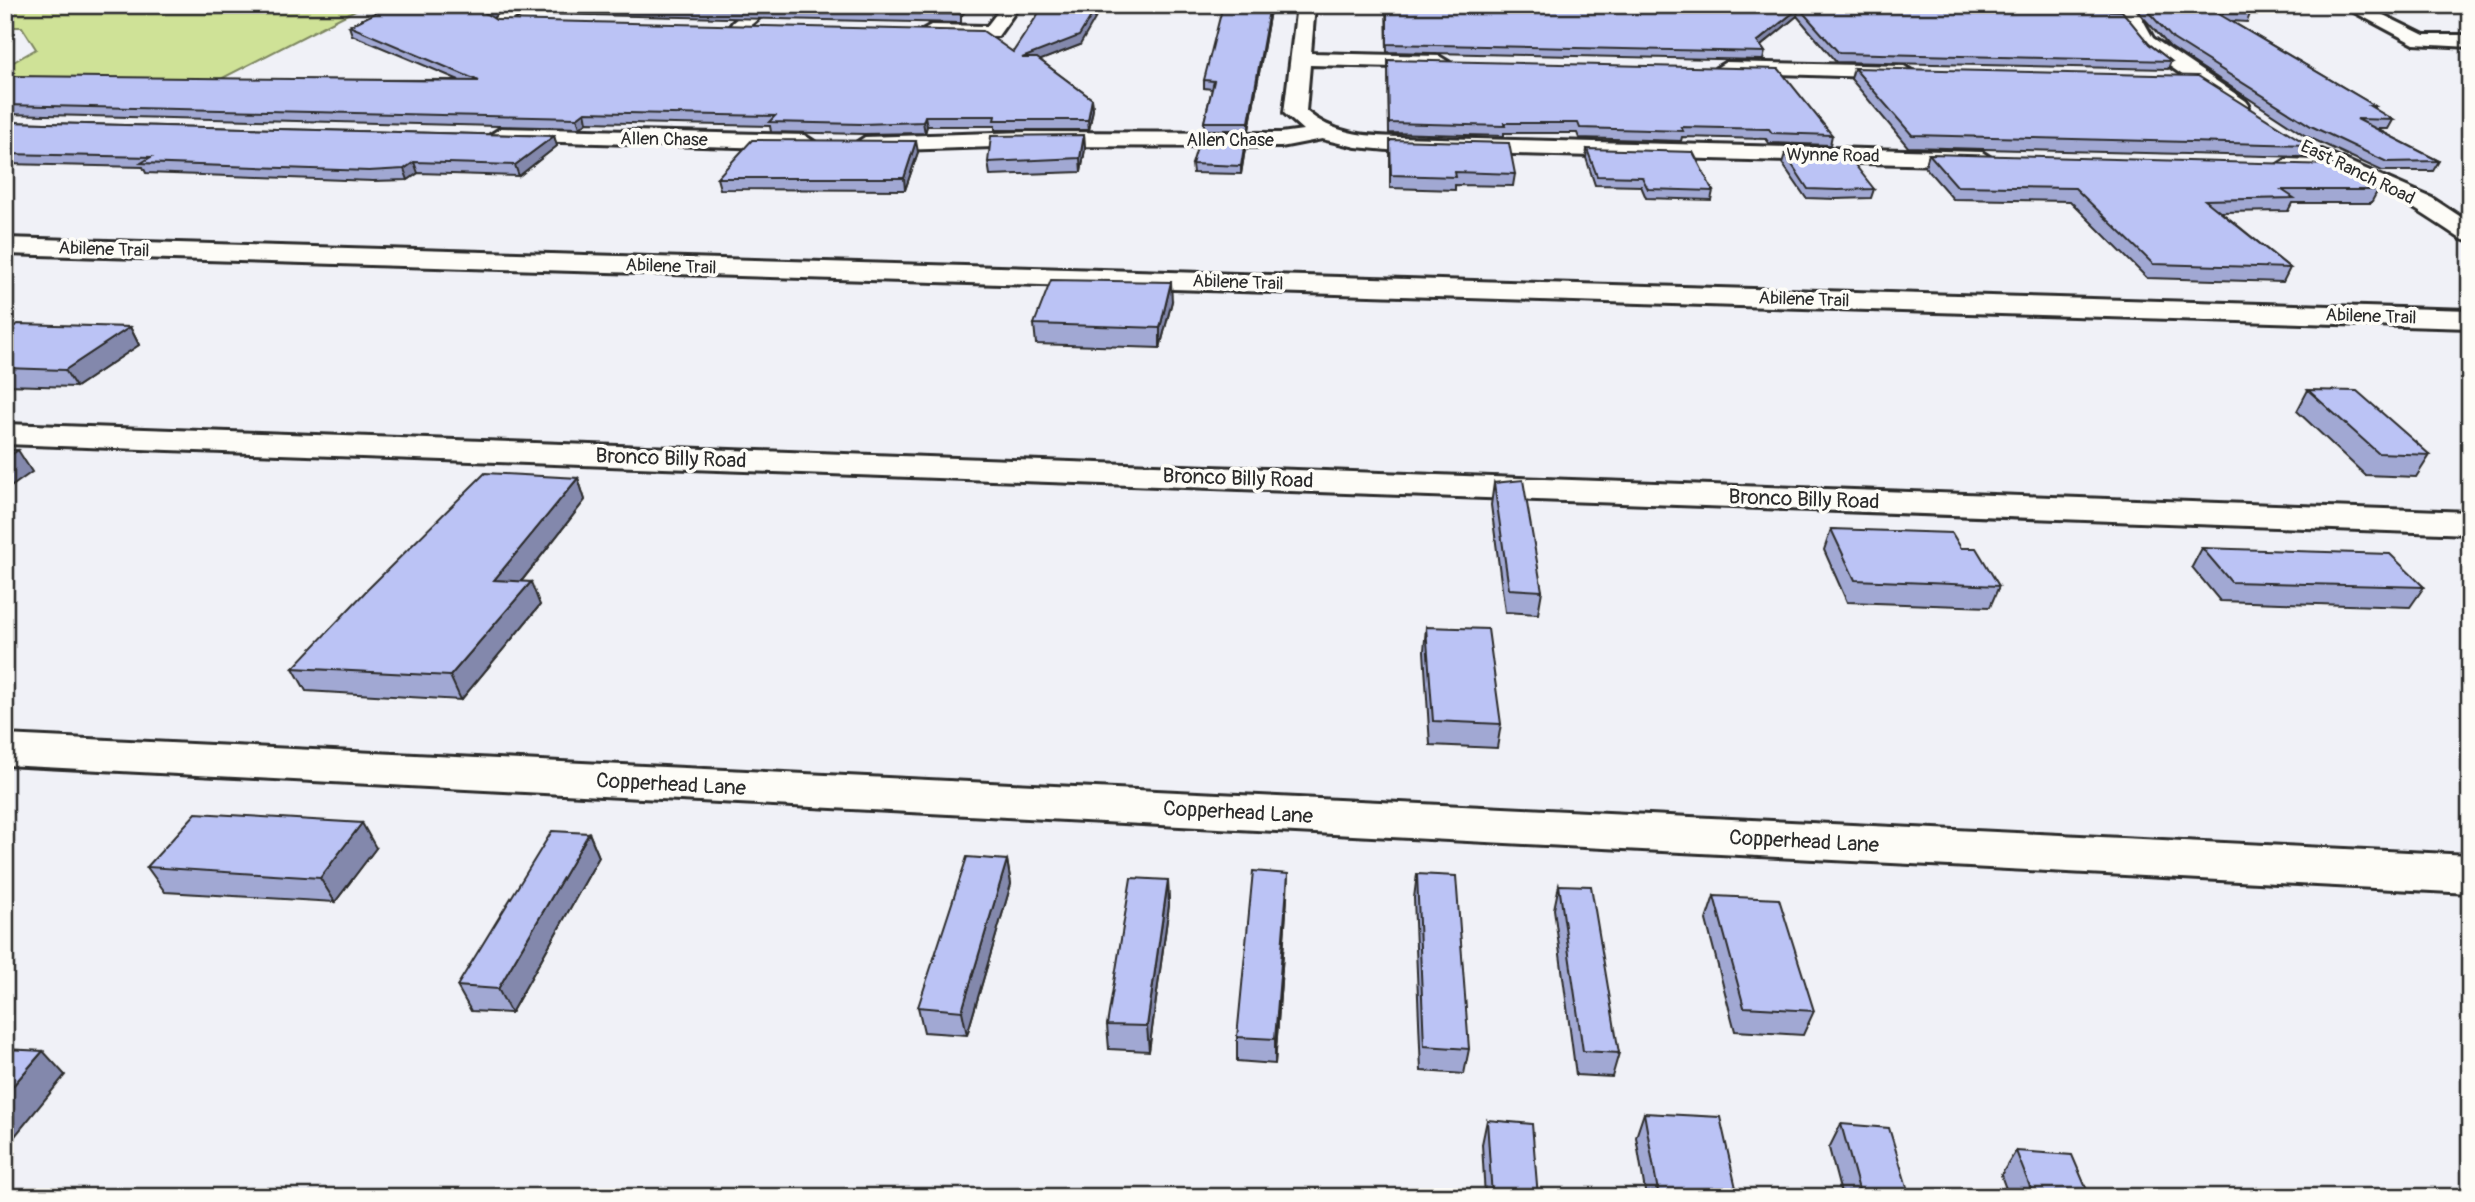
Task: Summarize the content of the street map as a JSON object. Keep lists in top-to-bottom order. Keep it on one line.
{"streets":{"street":["Allen Chase","Wynne Road","East Ranch Road","Abilene Trail","Bronco Billy Road","Copperhead Lane"]},"crossings":[["Allen Chase","Wynne Road"]]}
